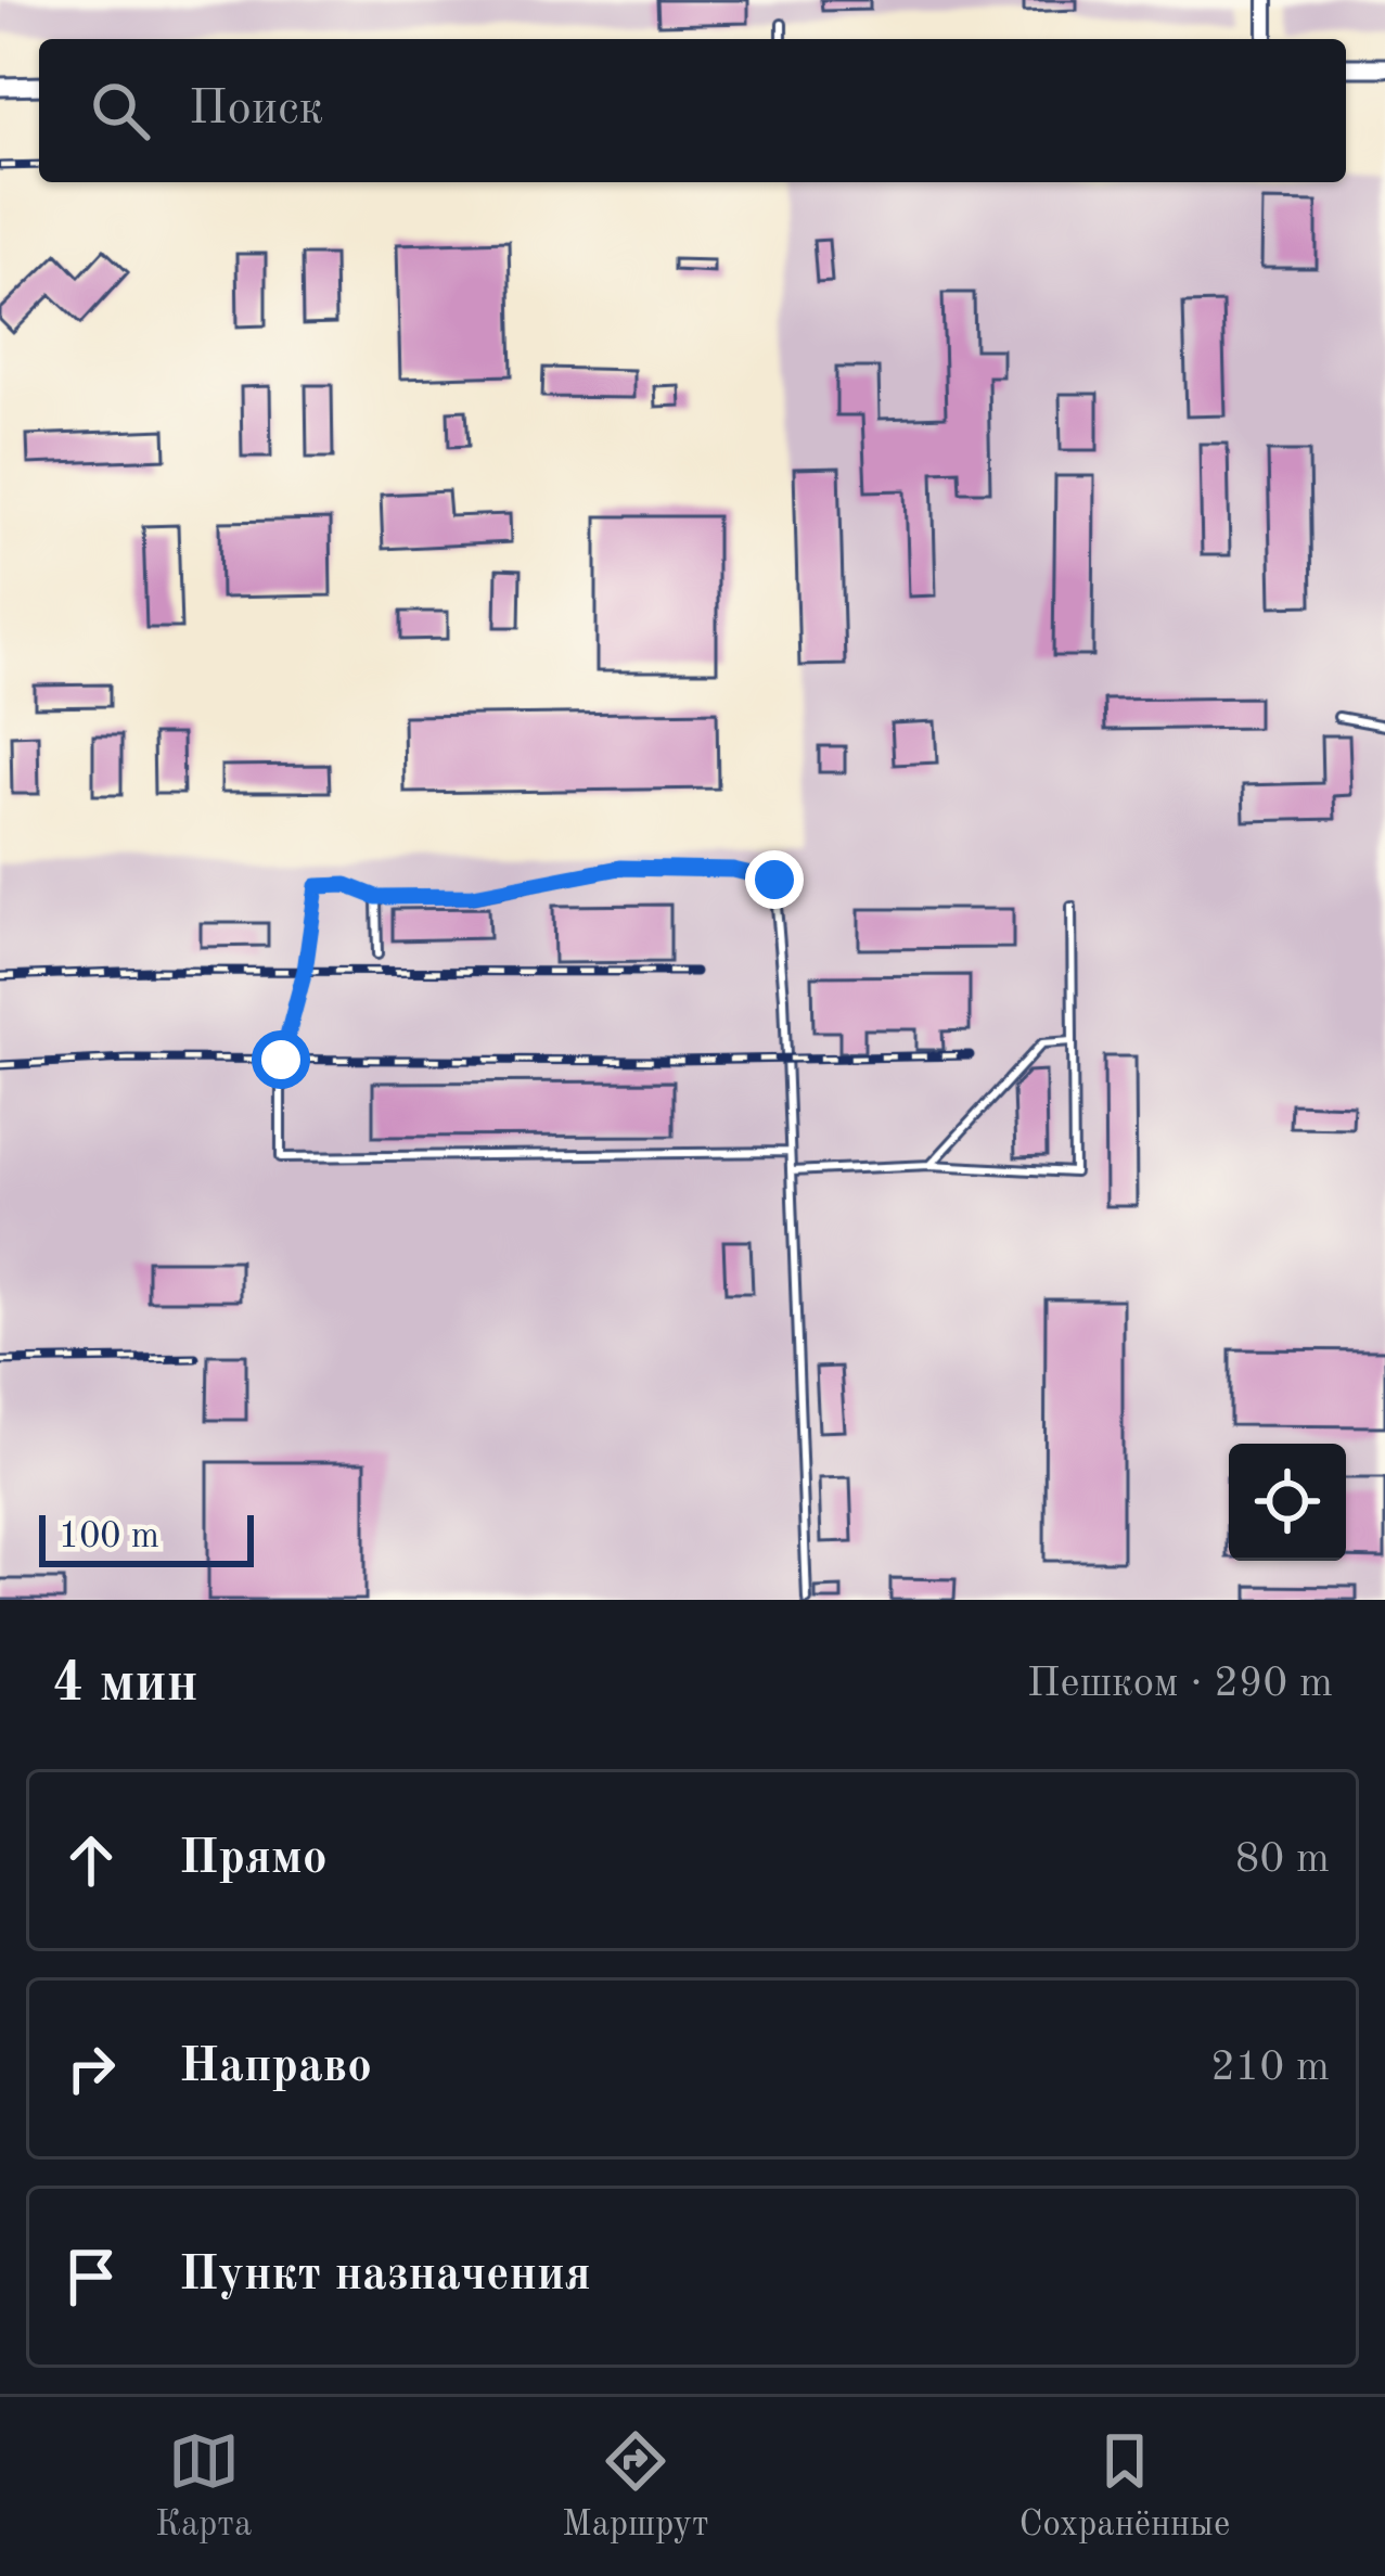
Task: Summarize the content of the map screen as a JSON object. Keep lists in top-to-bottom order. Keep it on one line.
{"scale_bar":"100 m","page":{"search":"Поиск","scale":"100 m","heading":["4 мин","Пешком · 290 m"],"list":[["Прямо","80 m"],["Направо","210 m"],"Пункт назначения"],"nav":["Карта","Маршрут","Сохранённые"]}}
